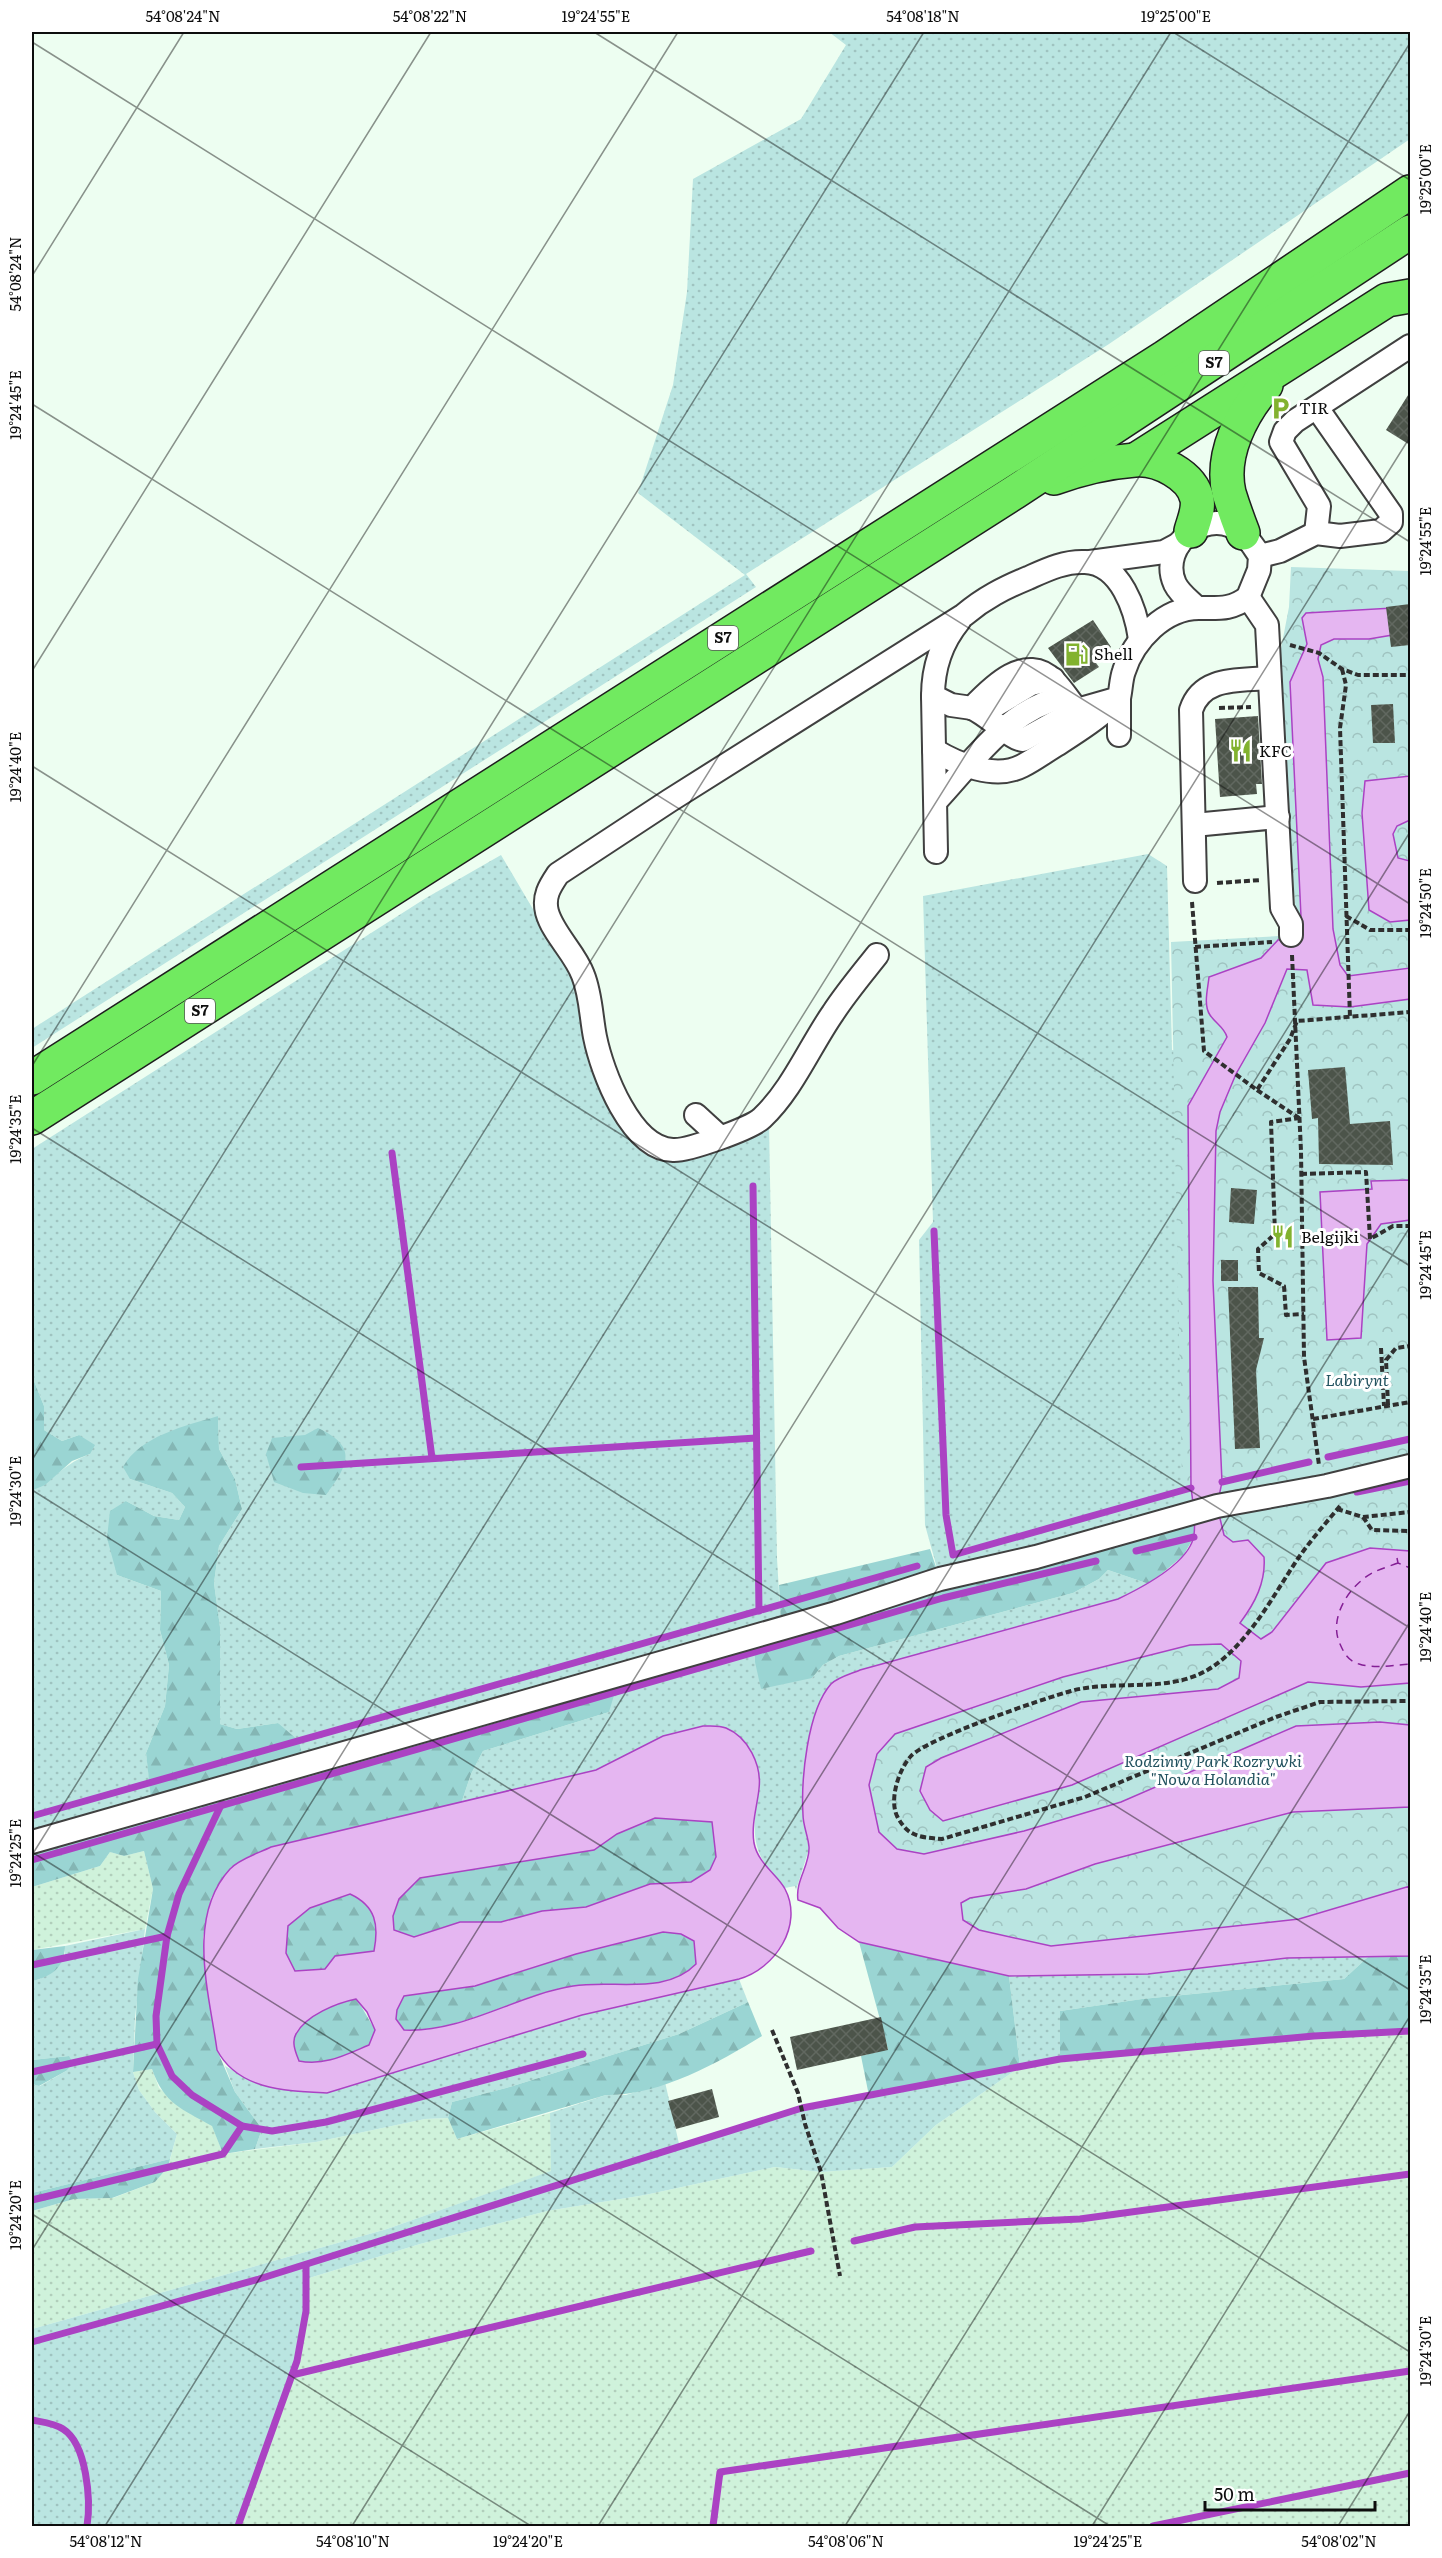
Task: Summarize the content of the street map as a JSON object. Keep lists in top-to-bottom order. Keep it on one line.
{"streets":{"highway":["S7"]},"parks":["Labirynt","Rodzinny Park Rozrywki \"Nowa Holandia\""],"places":{"parking":["TIR"],"fuel station":["Shell"],"restaurant":["KFC","Belgijki"]},"scale_bar":"50 m","coordinates":["54°08'24\"N","54°08'22\"N","19°24'55\"E","54°08'18\"N","19°25'00\"E","19°24'45\"E","19°24'40\"E","19°24'50\"E","19°24'35\"E","19°24'30\"E","19°24'25\"E","19°24'20\"E","54°08'12\"N","54°08'10\"N","54°08'06\"N","54°08'02\"N"]}
